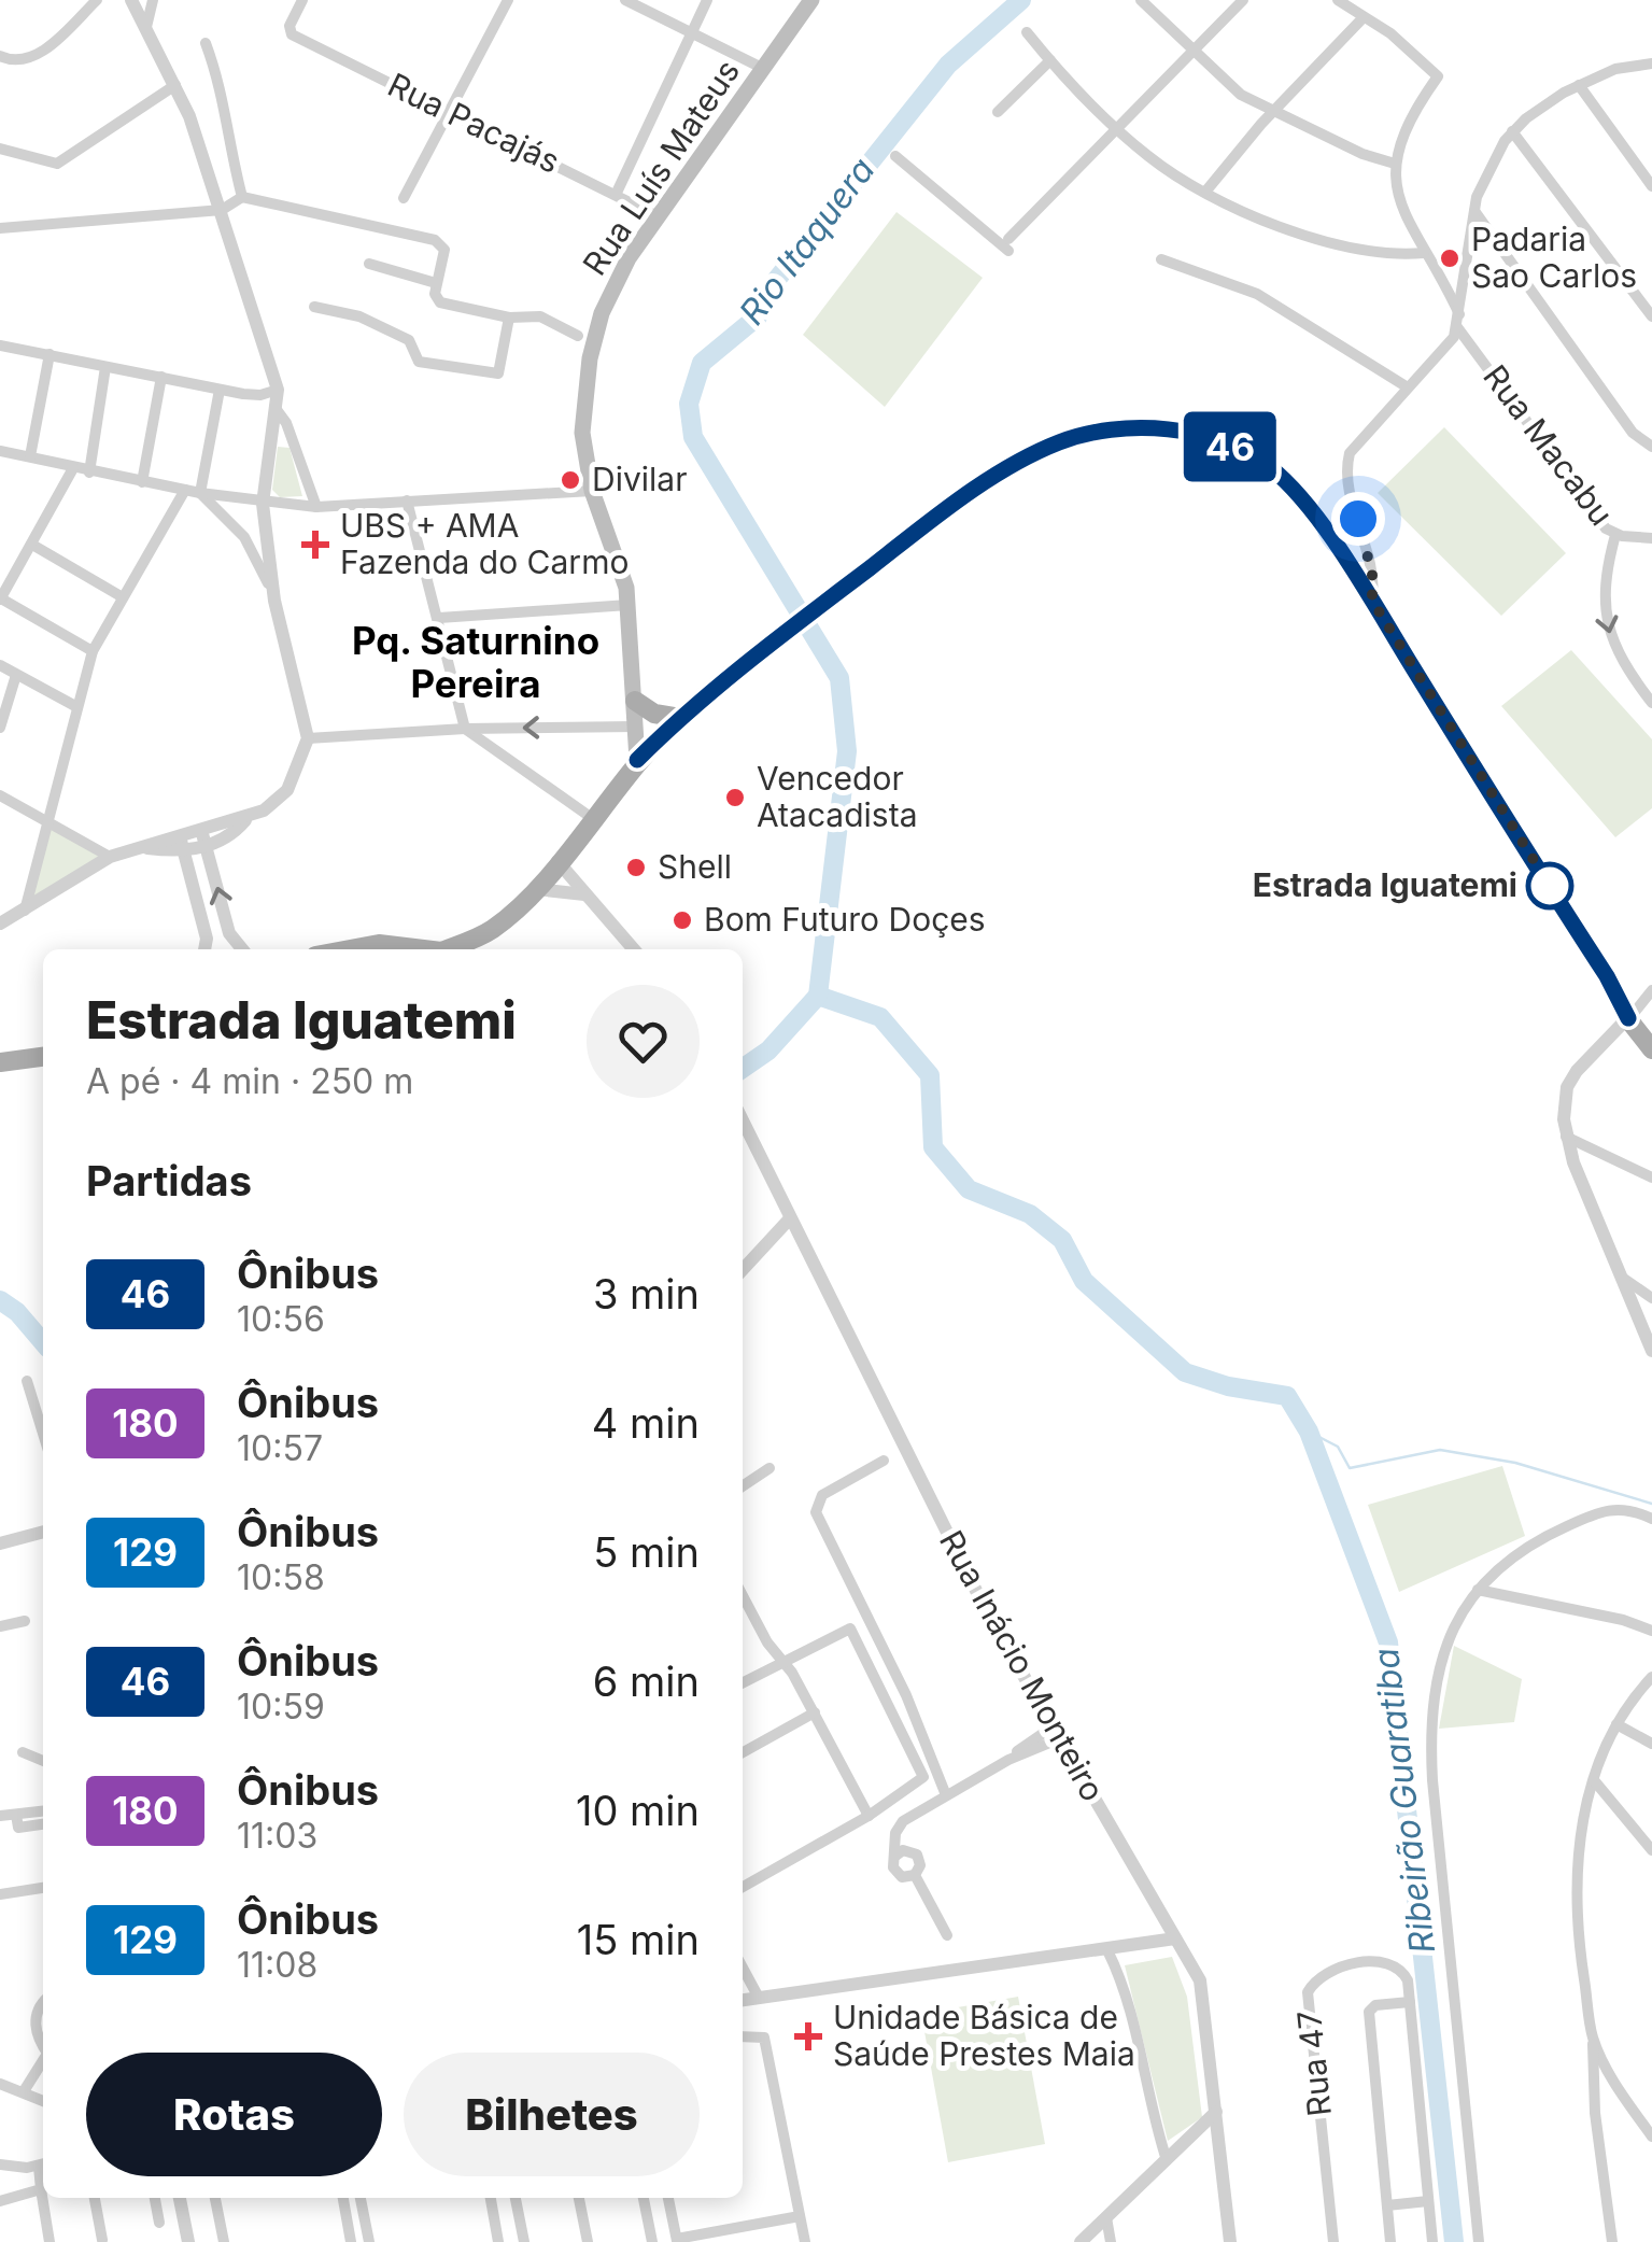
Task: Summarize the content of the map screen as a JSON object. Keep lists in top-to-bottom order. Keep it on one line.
{"streets":{"main road":["Rua Luís Mateus"],"street":["Rua Pacajás","Rua Macabu","Rua Inácio Monteiro","Rua 47"]},"crossings":[["Rua Pacajás","Rua Luís Mateus"]],"districts":["Pq. Saturnino Pereira"],"water":["Rio Itaquera","Ribeirão Guaratiba"],"places":{"other":["Padaria Sao Carlos","Divilar","Vencedor Atacadista","Shell","Estrada Iguatemi","Bom Futuro Doçes"],"health":["UBS + AMA Fazenda do Carmo","Unidade Básica de Saúde Prestes Maia"]},"lines":["bus line 46"],"page":{"on_map":"46","heading":[["Estrada Iguatemi","A pé · 4 min · 250 m"],"Partidas"],"list":[{"mark":"46","name":"Ônibus","note":"10:56","value":"3 min"},{"mark":"180","name":"Ônibus","note":"10:57","value":"4 min"},{"mark":"129","name":"Ônibus","note":"10:58","value":"5 min"},{"mark":"46","name":"Ônibus","note":"10:59","value":"6 min"},{"mark":"180","name":"Ônibus","note":"11:03","value":"10 min"},{"mark":"129","name":"Ônibus","note":"11:08","value":"15 min"}],"buttons":["Rotas","Bilhetes"]}}
